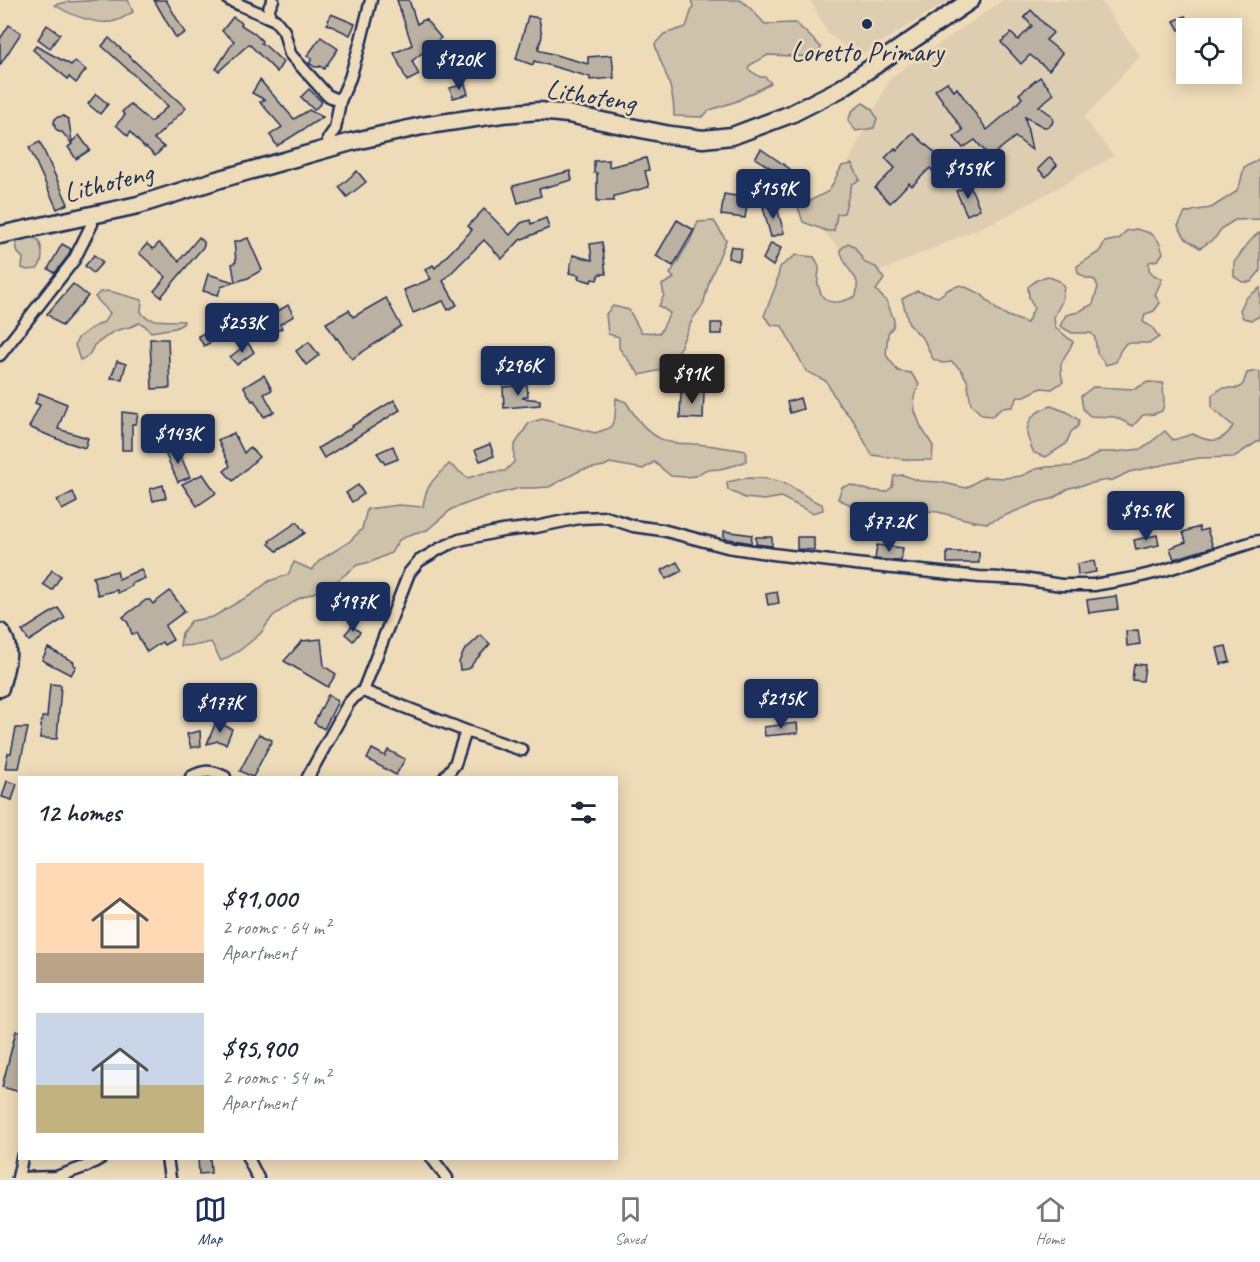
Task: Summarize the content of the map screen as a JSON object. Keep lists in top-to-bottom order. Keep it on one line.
{"streets":{"main road":["Lithoteng"]},"places":["Loretto Primary"],"page":{"price":["$120K","$159K","$159K","$253K","$296K","$91K","$143K","$95.9K","$77.2K","$197K","$215K","$177K"],"heading":"12 homes","list":[{"name":"$91,000","note":"2 rooms · 64 m² · Apartment"},{"name":"$95,900","note":"2 rooms · 54 m² · Apartment"}],"tabs":["Map","Saved","Home"]}}
